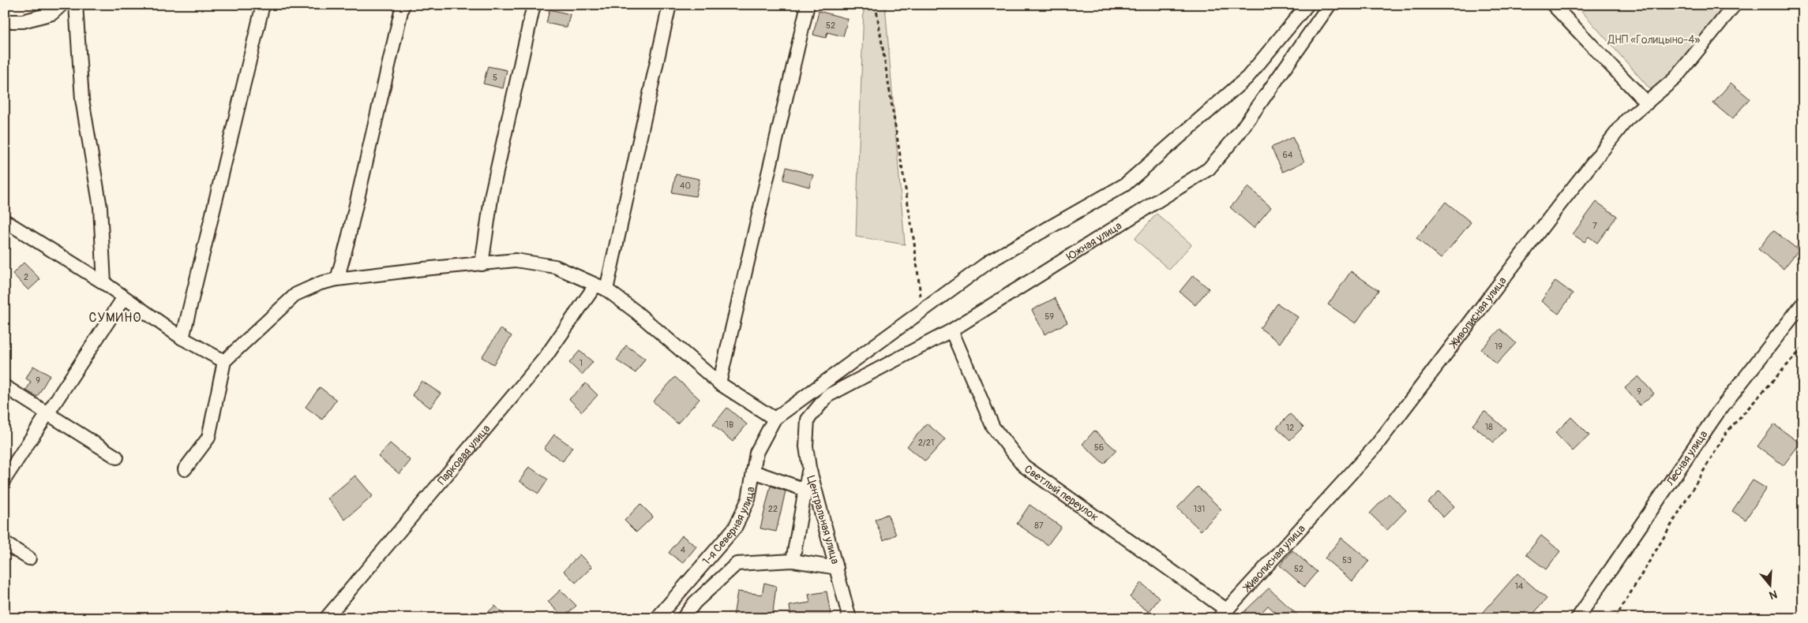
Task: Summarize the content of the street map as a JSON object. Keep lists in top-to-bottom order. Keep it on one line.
{"streets":{"street":["Южная улица","Живописная улица","Парковая улица","Лесная улица","Светлый переулок","Центральная улица","1-я Северная улица"]},"crossings":[["Южная улица","Светлый переулок"],["Южная улица","Центральная улица"],["Живописная улица","Светлый переулок"]],"districts":["СУМИНО"],"parks":["ДНП «Голицыно-4»"],"house_numbers":["52","5","64","40","7","2","59","19","1","9","9","1В","18","12","2/21","56","22","131","87","4","53","52","14"],"north":"bottom"}
